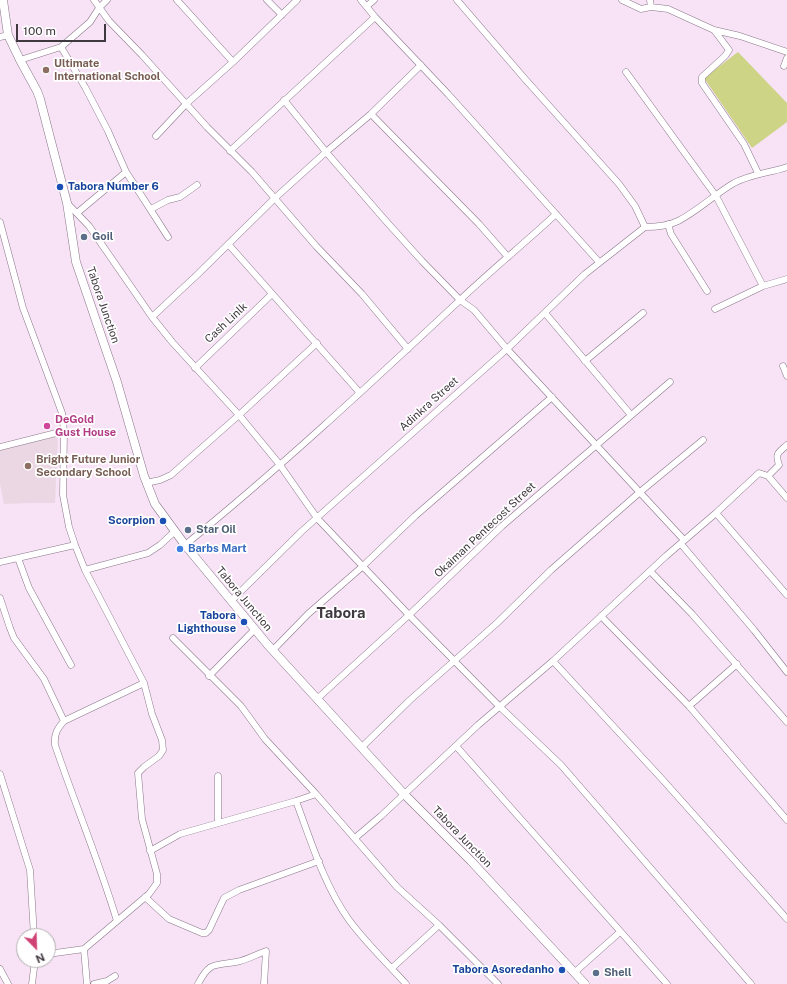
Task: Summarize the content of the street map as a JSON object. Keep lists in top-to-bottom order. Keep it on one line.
{"streets":{"street":["Tabora Junction","Cash Linlk","Adinkra Street","Okaiman Pentecost Street"]},"crossings":[["Tabora Junction","Adinkra Street"],["Tabora Junction","Okaiman Pentecost Street"]],"districts":["Tabora"],"places":["Ultimate International School","Tabora Number 6","Goil","DeGold Gust House","Bright Future Junior Secondary School","Scorpion","Star Oil","Barbs Mart","Tabora Lighthouse","Tabora Asoredanho","Shell"],"scale_bar":"100 m","north":"bottom right"}
